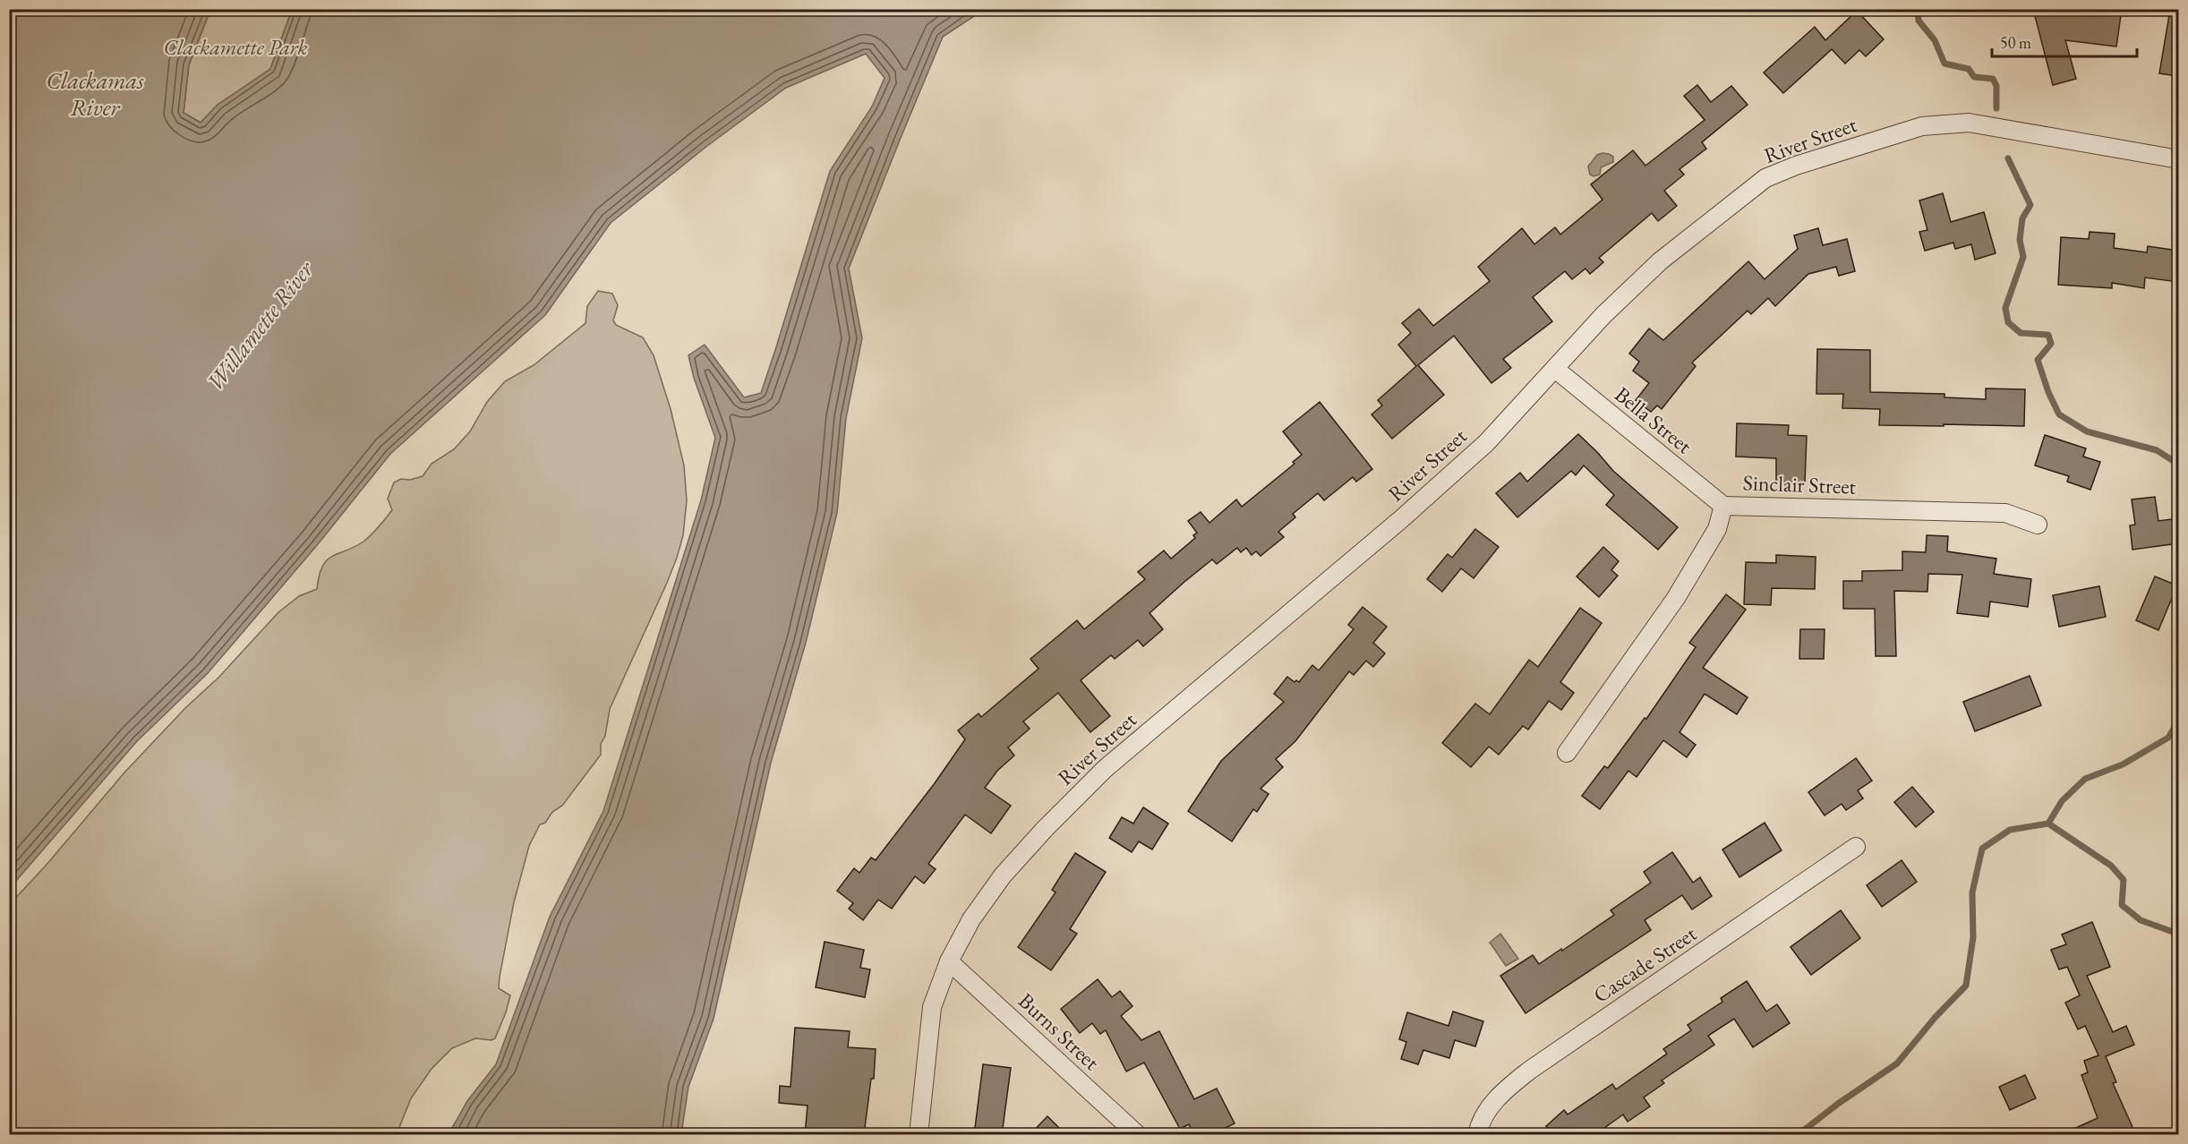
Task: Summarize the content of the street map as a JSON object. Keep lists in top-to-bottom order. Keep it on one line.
{"streets":{"street":["River Street","Bella Street","Sinclair Street","Cascade Street","Burns Street"]},"crossings":[["River Street","Bella Street"],["River Street","Burns Street"],["Bella Street","Sinclair Street"]],"water":["Clackamas River","Willamette River"],"parks":["Clackamette Park"],"scale_bar":"50 m"}
